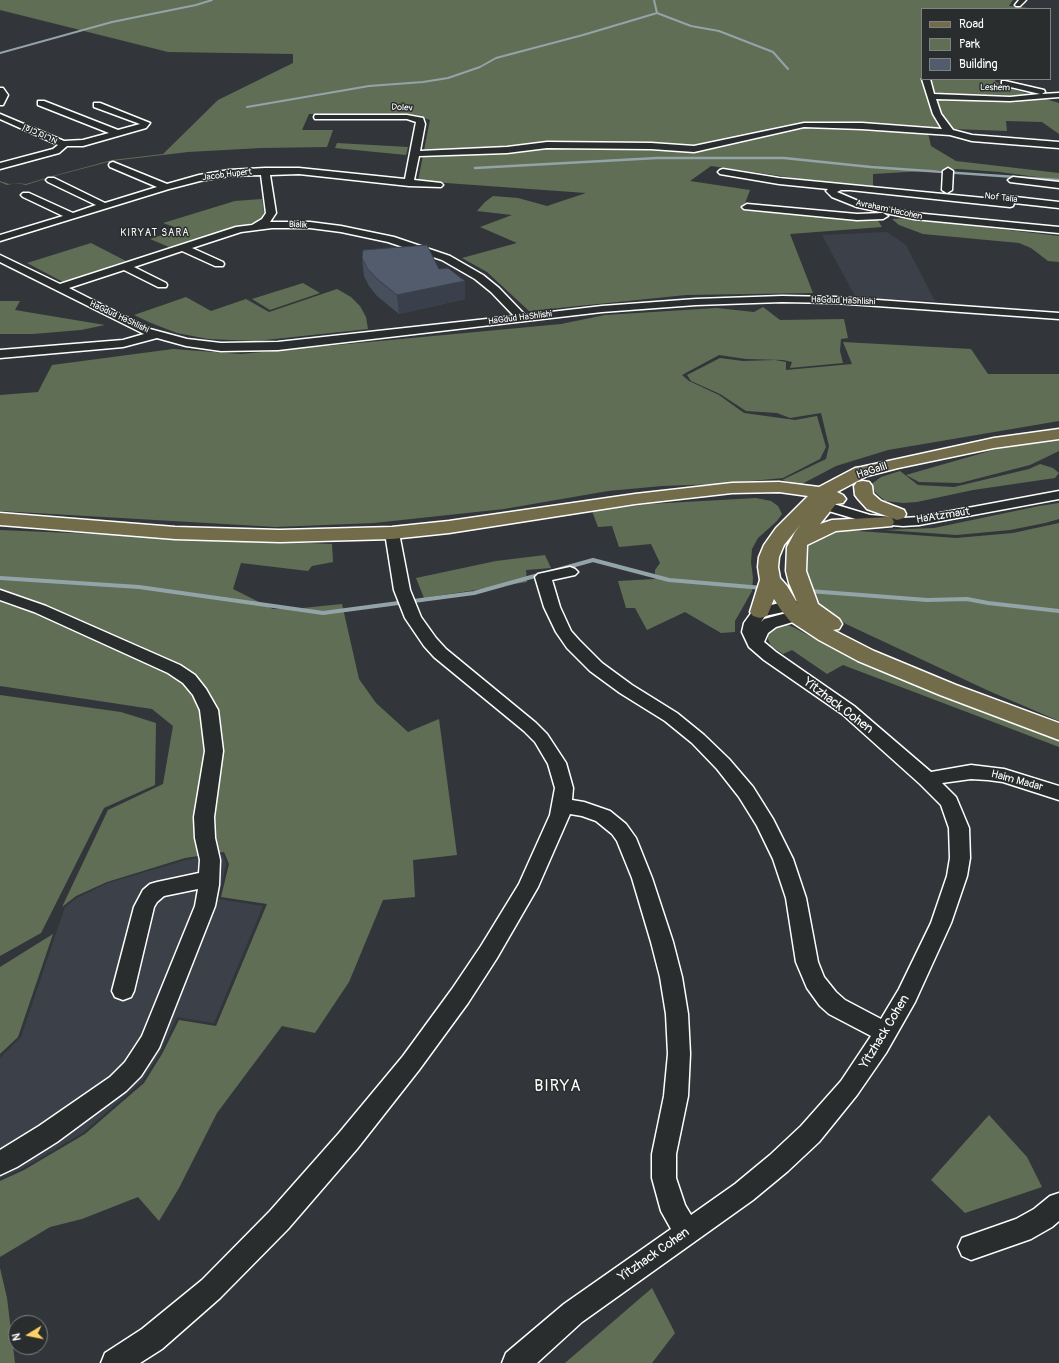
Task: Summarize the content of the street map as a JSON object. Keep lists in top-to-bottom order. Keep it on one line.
{"streets":{"main road":["HaGalil"],"street":["Leshem","Dolev","מרום כנען","Jacob Hupert","Nof Talia","Avraham Hacohen","Bialik","HaGdud HaShlishi","HaAtzmaut","Yitzhack Cohen","Haim Madar"]},"crossings":[["Dolev","Jacob Hupert"],["Bialik","HaGdud HaShlishi"],["HaGalil","HaAtzmaut"],["Yitzhack Cohen","Haim Madar"]],"districts":["KIRYAT SARA","BIRYA"],"legend":["Road","Park","Building"],"north":"left"}
